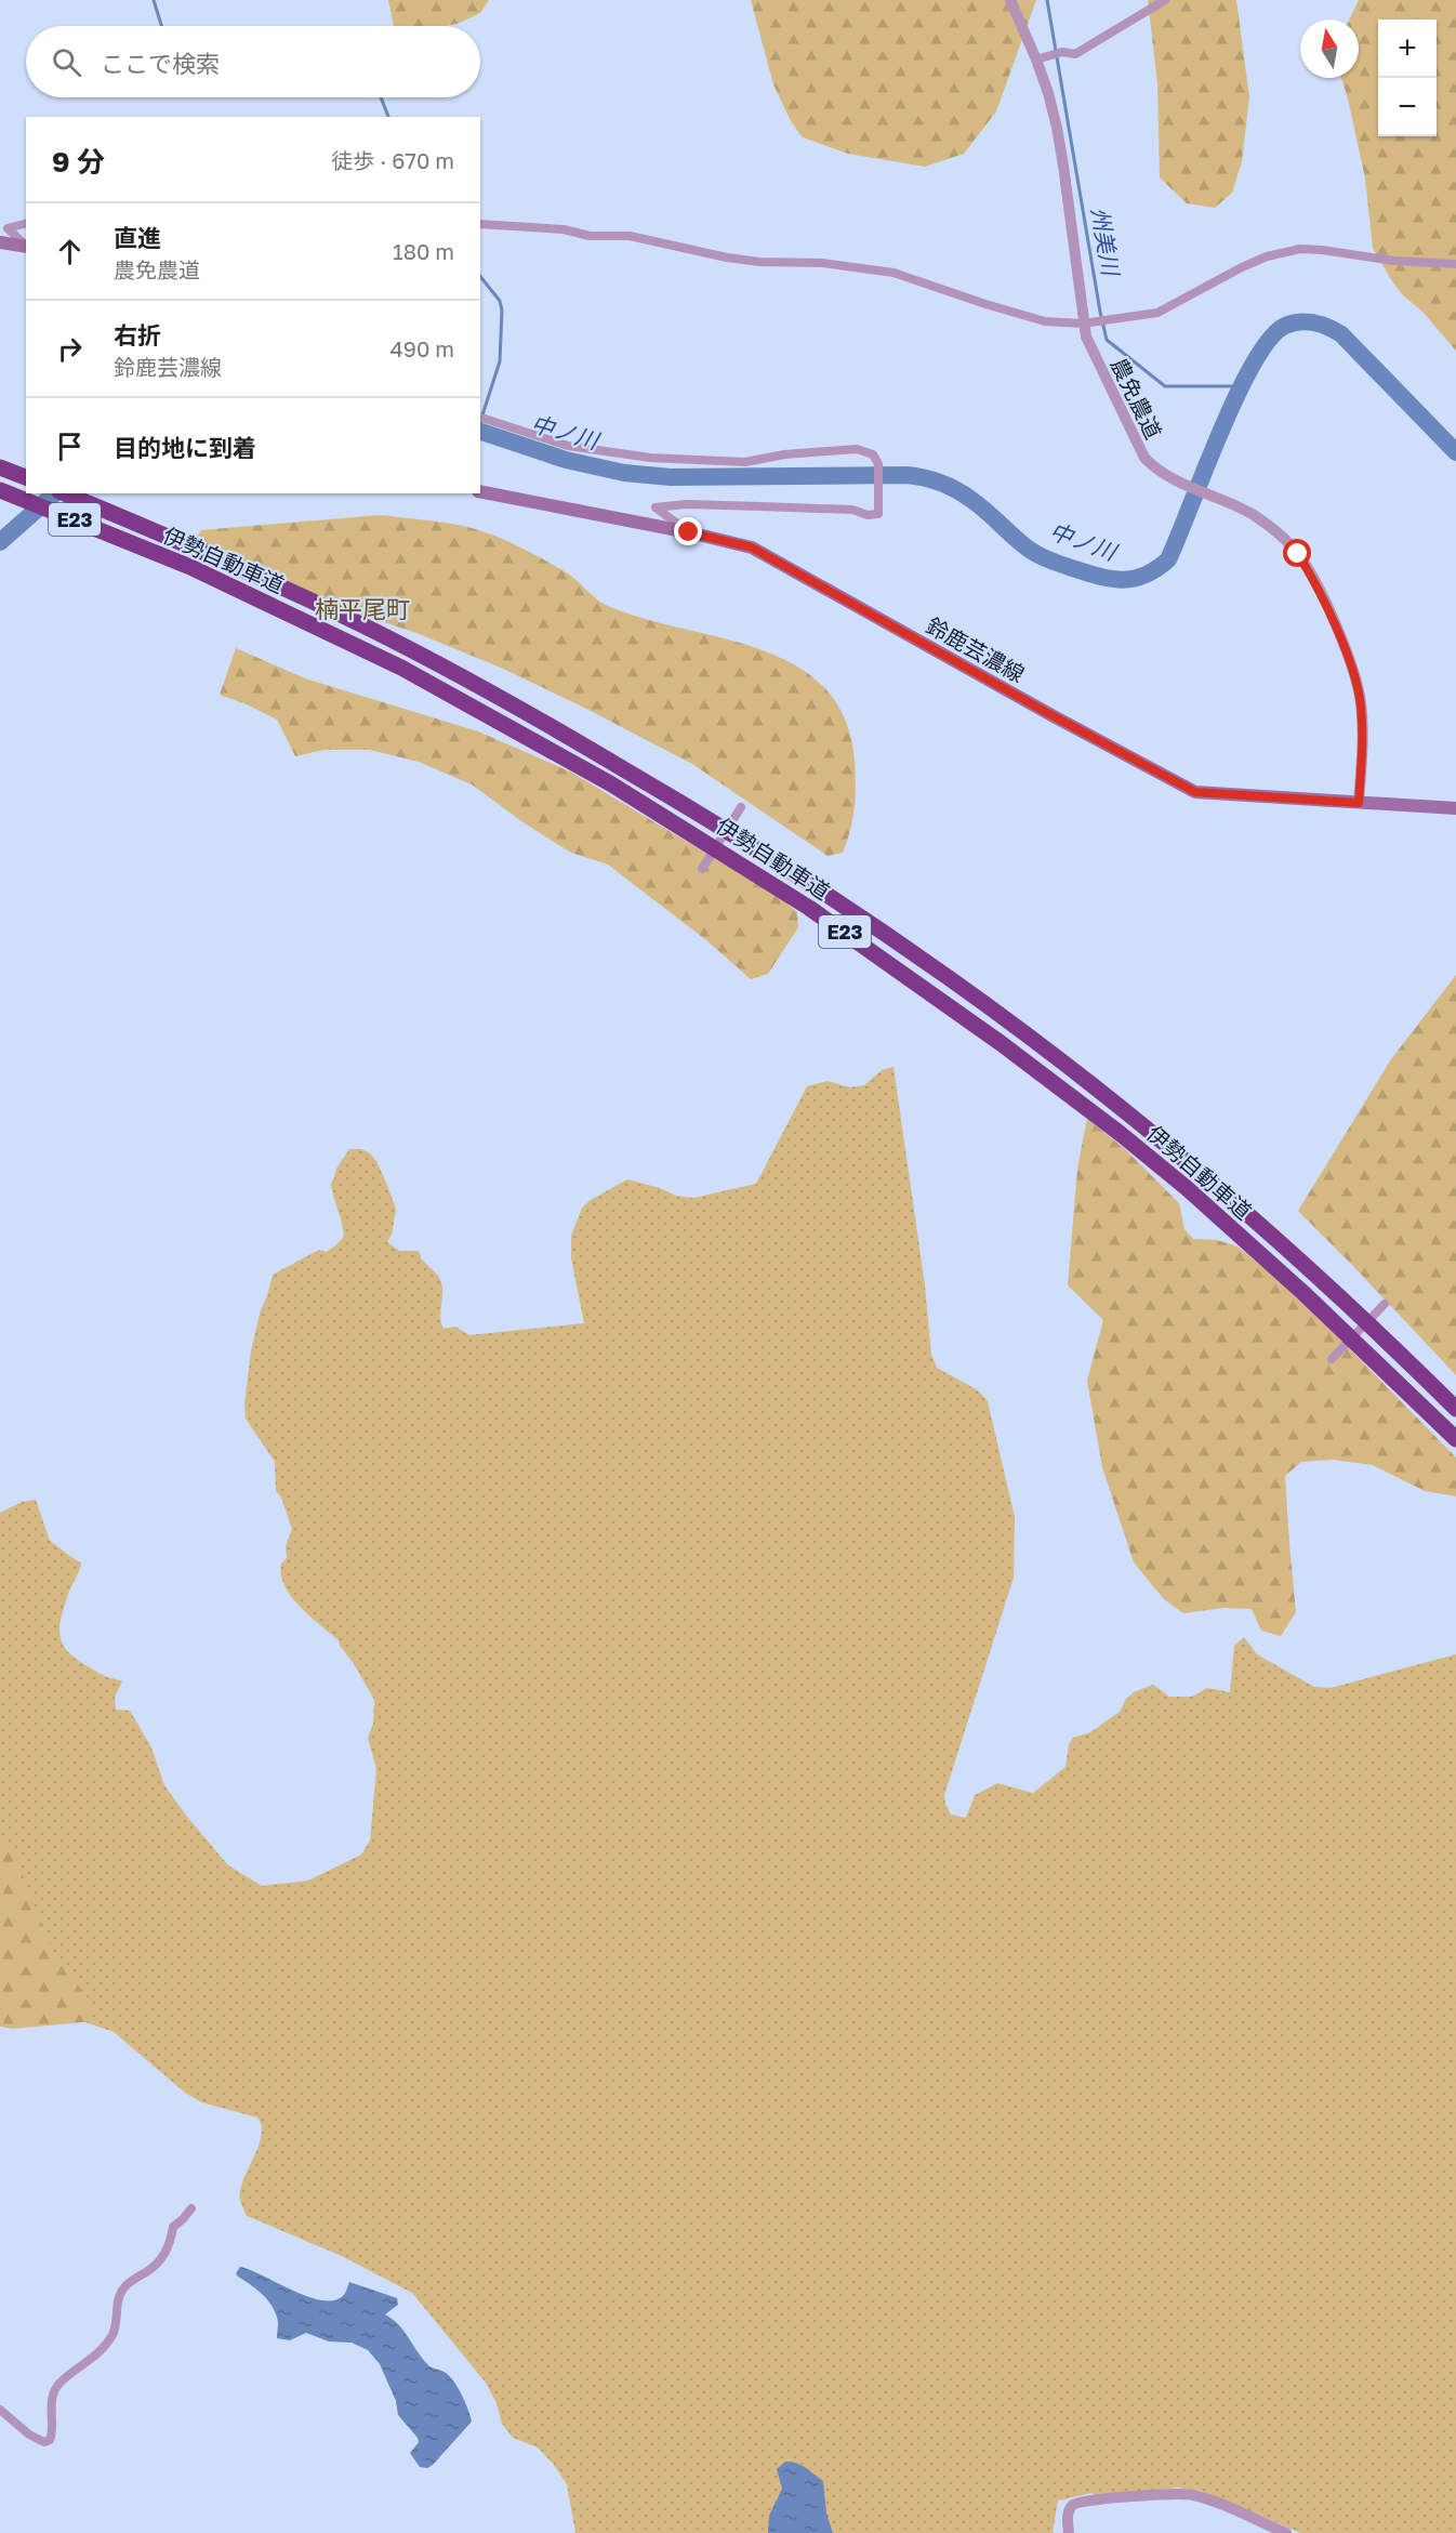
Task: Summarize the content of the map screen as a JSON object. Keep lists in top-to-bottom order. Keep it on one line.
{"streets":{"highway":["E23","伊勢自動車道"],"main road":["鈴鹿芸濃線"],"street":["農免農道"]},"crossings":[["農免農道","鈴鹿芸濃線"]],"districts":["楠平尾町"],"water":["州美川","中ノ川"],"north":"top","page":{"map_buttons":["+","−"],"search":"ここで検索","heading":["9 分","徒歩 · 670 m"],"list":[["直進","農免農道","180 m"],["右折","鈴鹿芸濃線","490 m"],"目的地に到着"]}}
